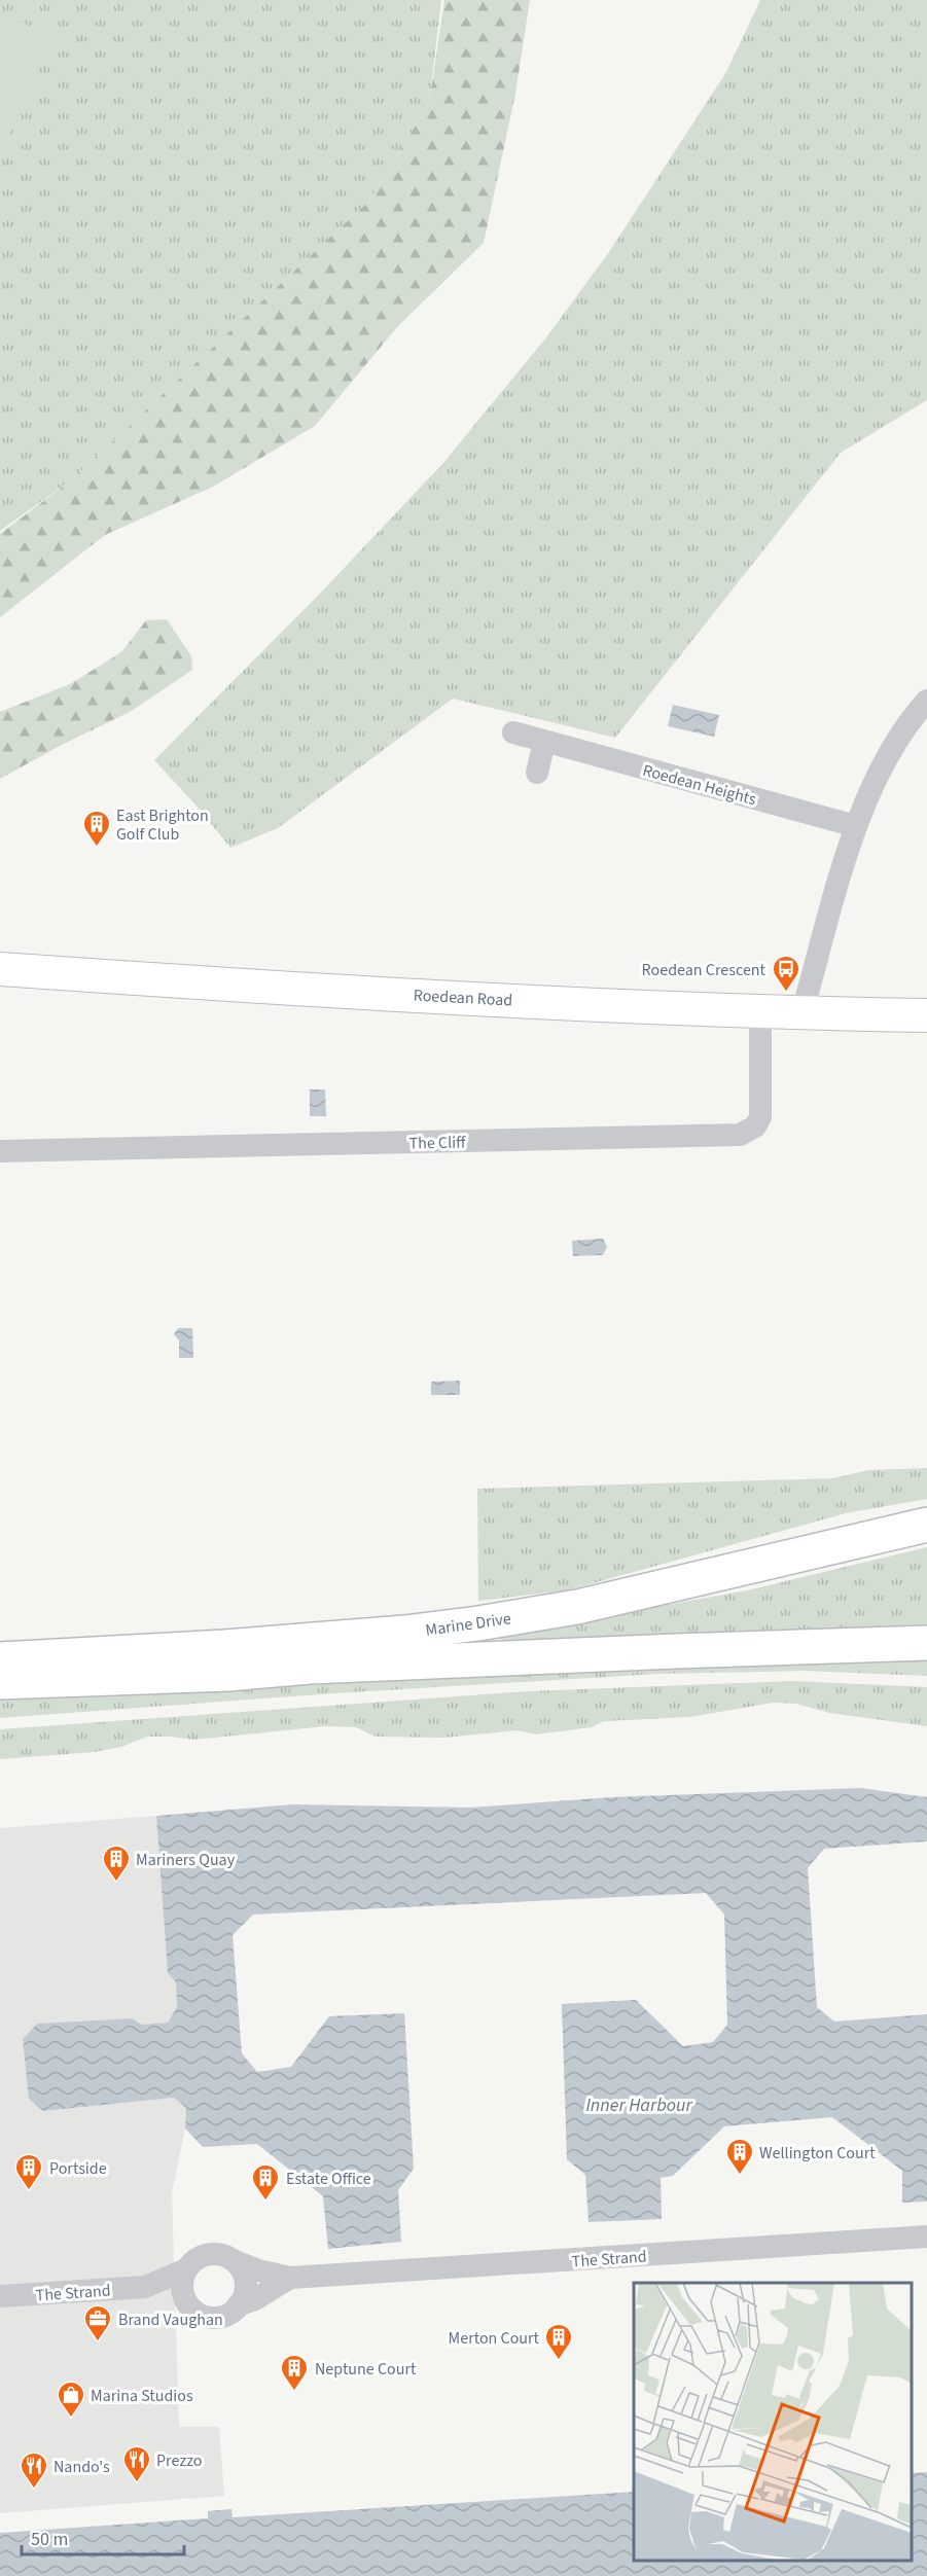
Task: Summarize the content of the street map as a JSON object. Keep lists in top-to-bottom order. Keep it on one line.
{"streets":{"main road":["Roedean Road","Marine Drive"],"street":["Roedean Heights","The Cliff","The Strand"]},"crossings":[["Roedean Road","The Cliff"]],"water":["Inner Harbour"],"places":{"building":["East Brighton Golf Club","Mariners Quay","Wellington Court","Portside","Estate Office","Merton Court","Neptune Court"],"bus stop":["Roedean Crescent"],"office":["Brand Vaughan"],"shop":["Marina Studios"],"restaurant":["Prezzo","Nando's"]},"scale_bar":"50 m"}
